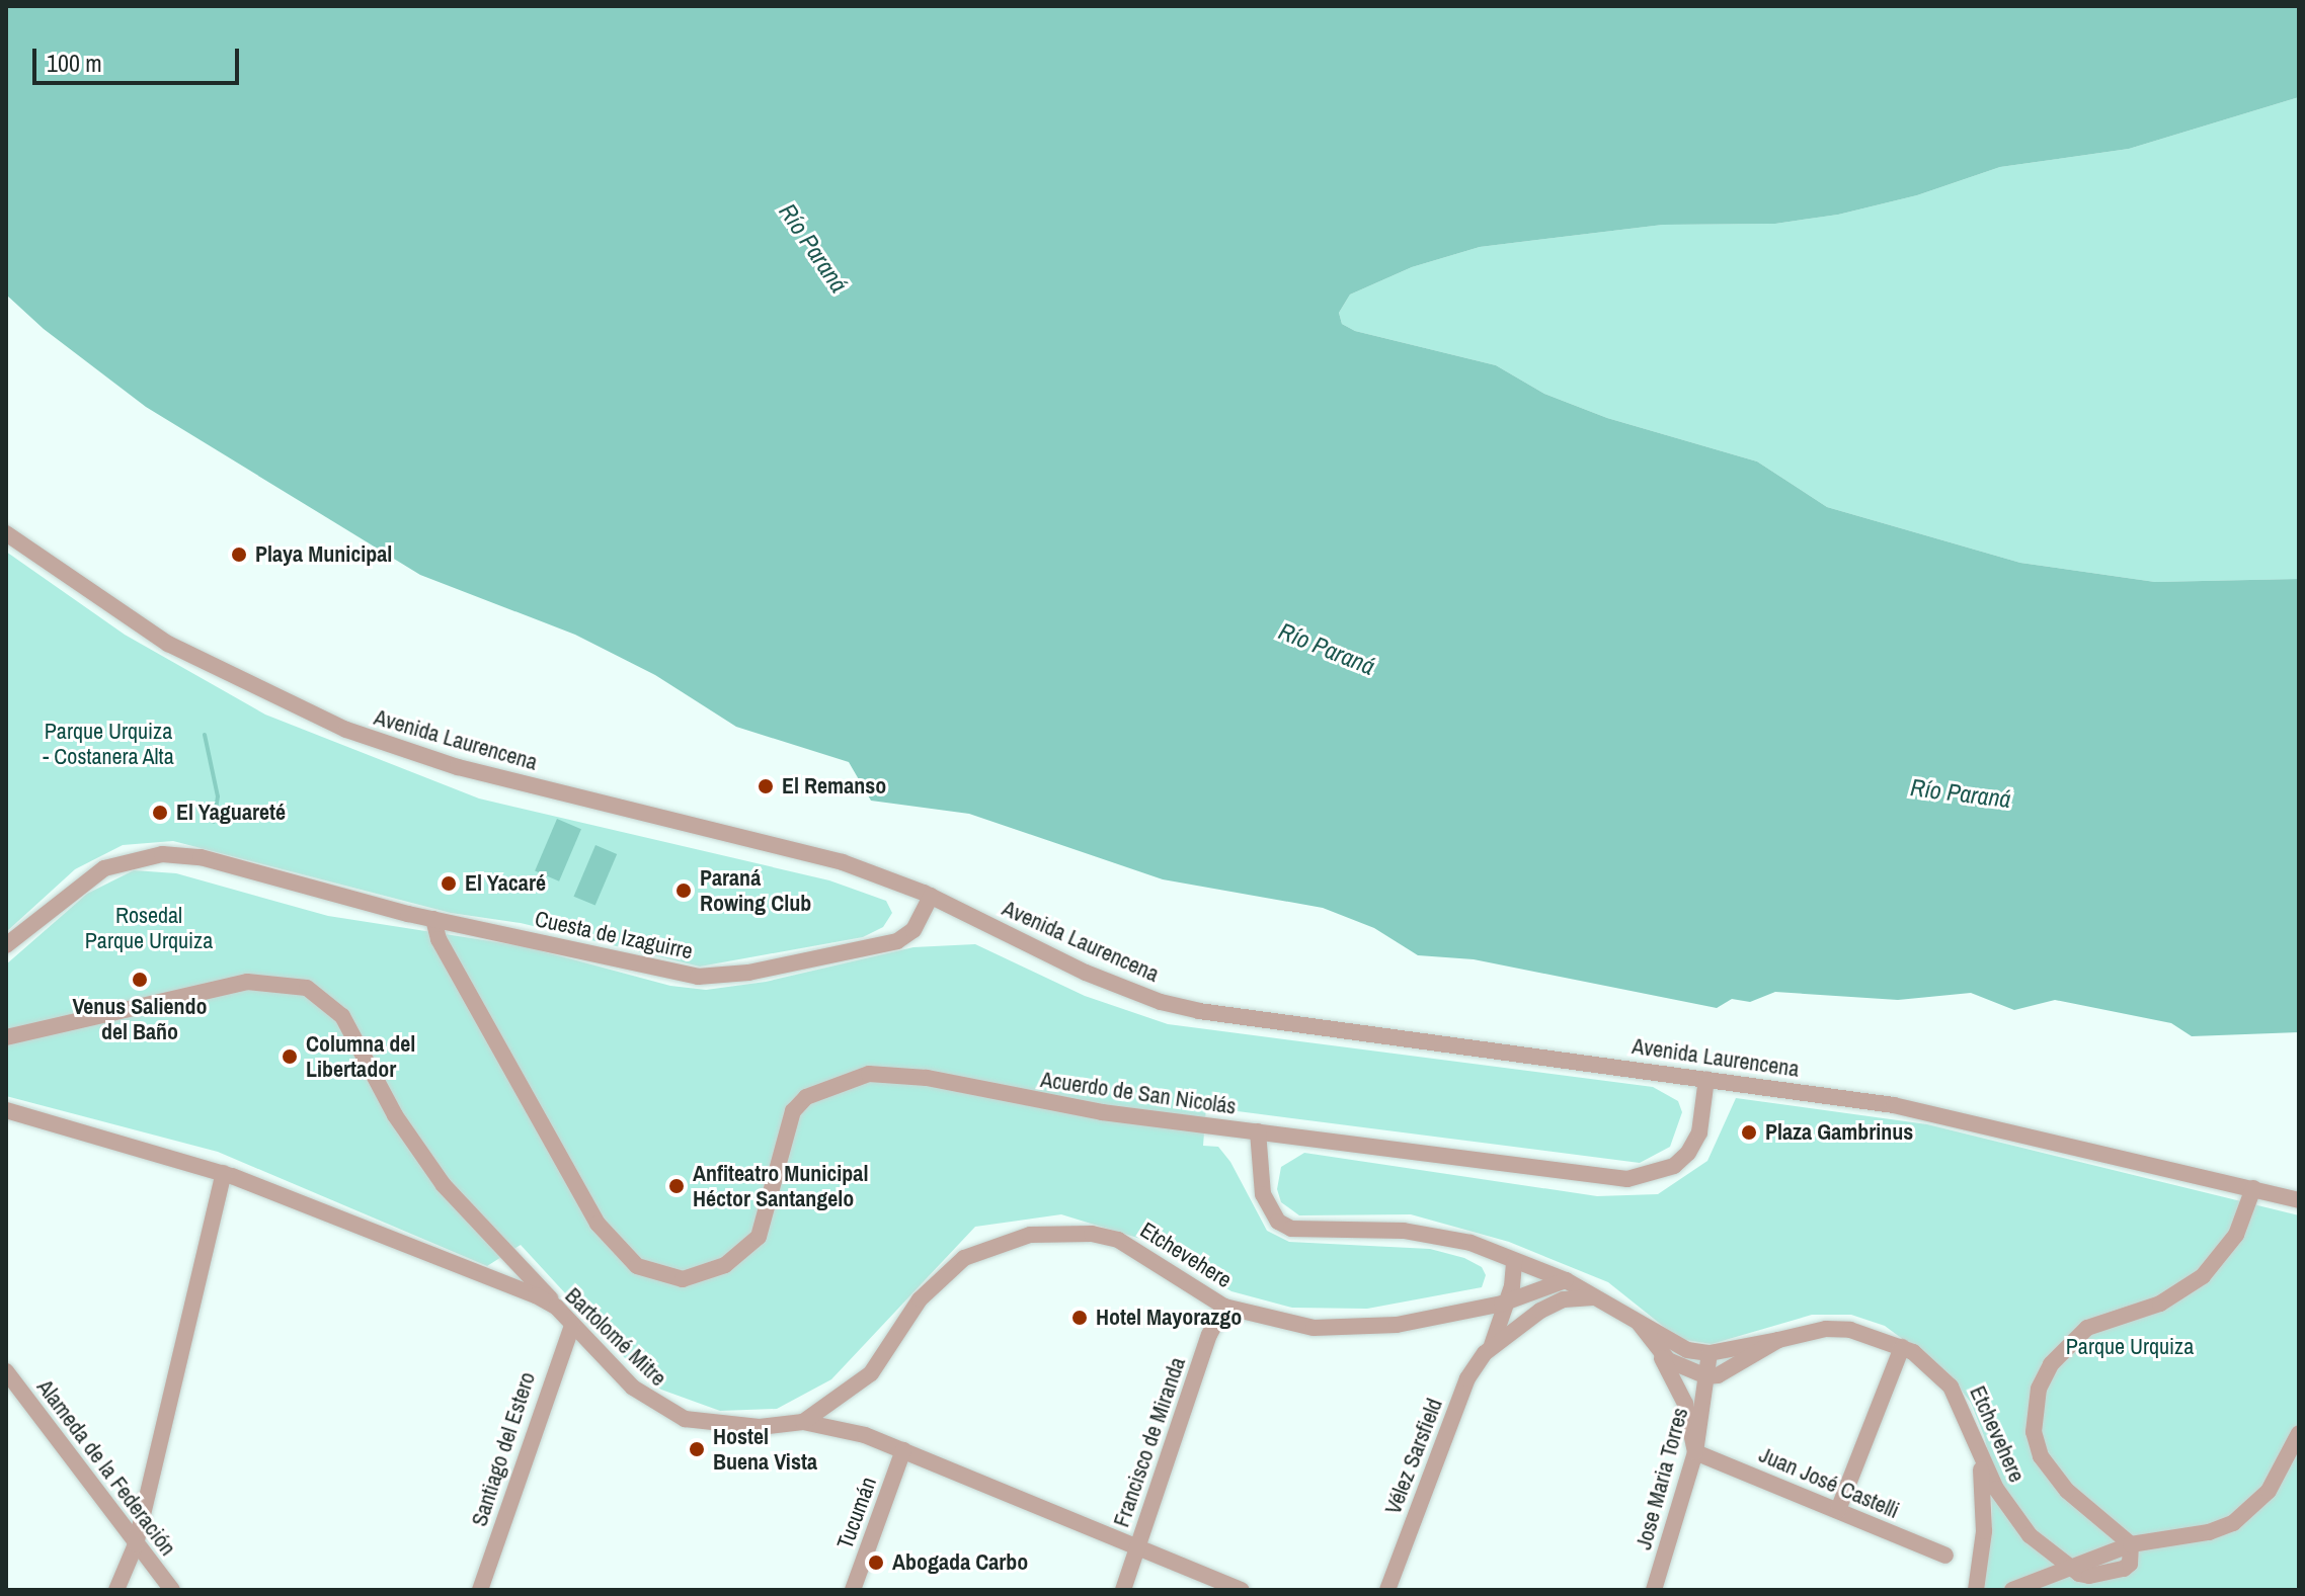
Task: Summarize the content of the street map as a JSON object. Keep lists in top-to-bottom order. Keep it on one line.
{"streets":{"street":["Avenida Laurencena","Cuesta de Izaguirre","Acuerdo de San Nicolás","Etchevehere","Bartolomé Mitre","Francisco de Miranda","Santiago del Estero","Vélez Sarsfield","Alameda de la Federación","Jose Maria Torres","Juan José Castelli","Tucumán"]},"crossings":[["Avenida Laurencena","Cuesta de Izaguirre"],["Avenida Laurencena","Acuerdo de San Nicolás"],["Cuesta de Izaguirre","Acuerdo de San Nicolás"],["Etchevehere","Bartolomé Mitre"],["Etchevehere","Francisco de Miranda"],["Etchevehere","Vélez Sarsfield"],["Etchevehere","Jose Maria Torres"],["Bartolomé Mitre","Francisco de Miranda"],["Bartolomé Mitre","Santiago del Estero"],["Bartolomé Mitre","Tucumán"],["Jose Maria Torres","Juan José Castelli"]],"water":["Río Paraná"],"parks":["Parque Urquiza - Costanera Alta","Rosedal Parque Urquiza","Parque Urquiza"],"places":["Playa Municipal","El Remanso","El Yaguareté","El Yacaré","Paraná Rowing Club","Venus Saliendo del Baño","Columna del Libertador","Plaza Gambrinus","Anfiteatro Municipal Héctor Santangelo","Hotel Mayorazgo","Hostel Buena Vista","Abogada Carbo"],"scale_bar":"100 m"}
